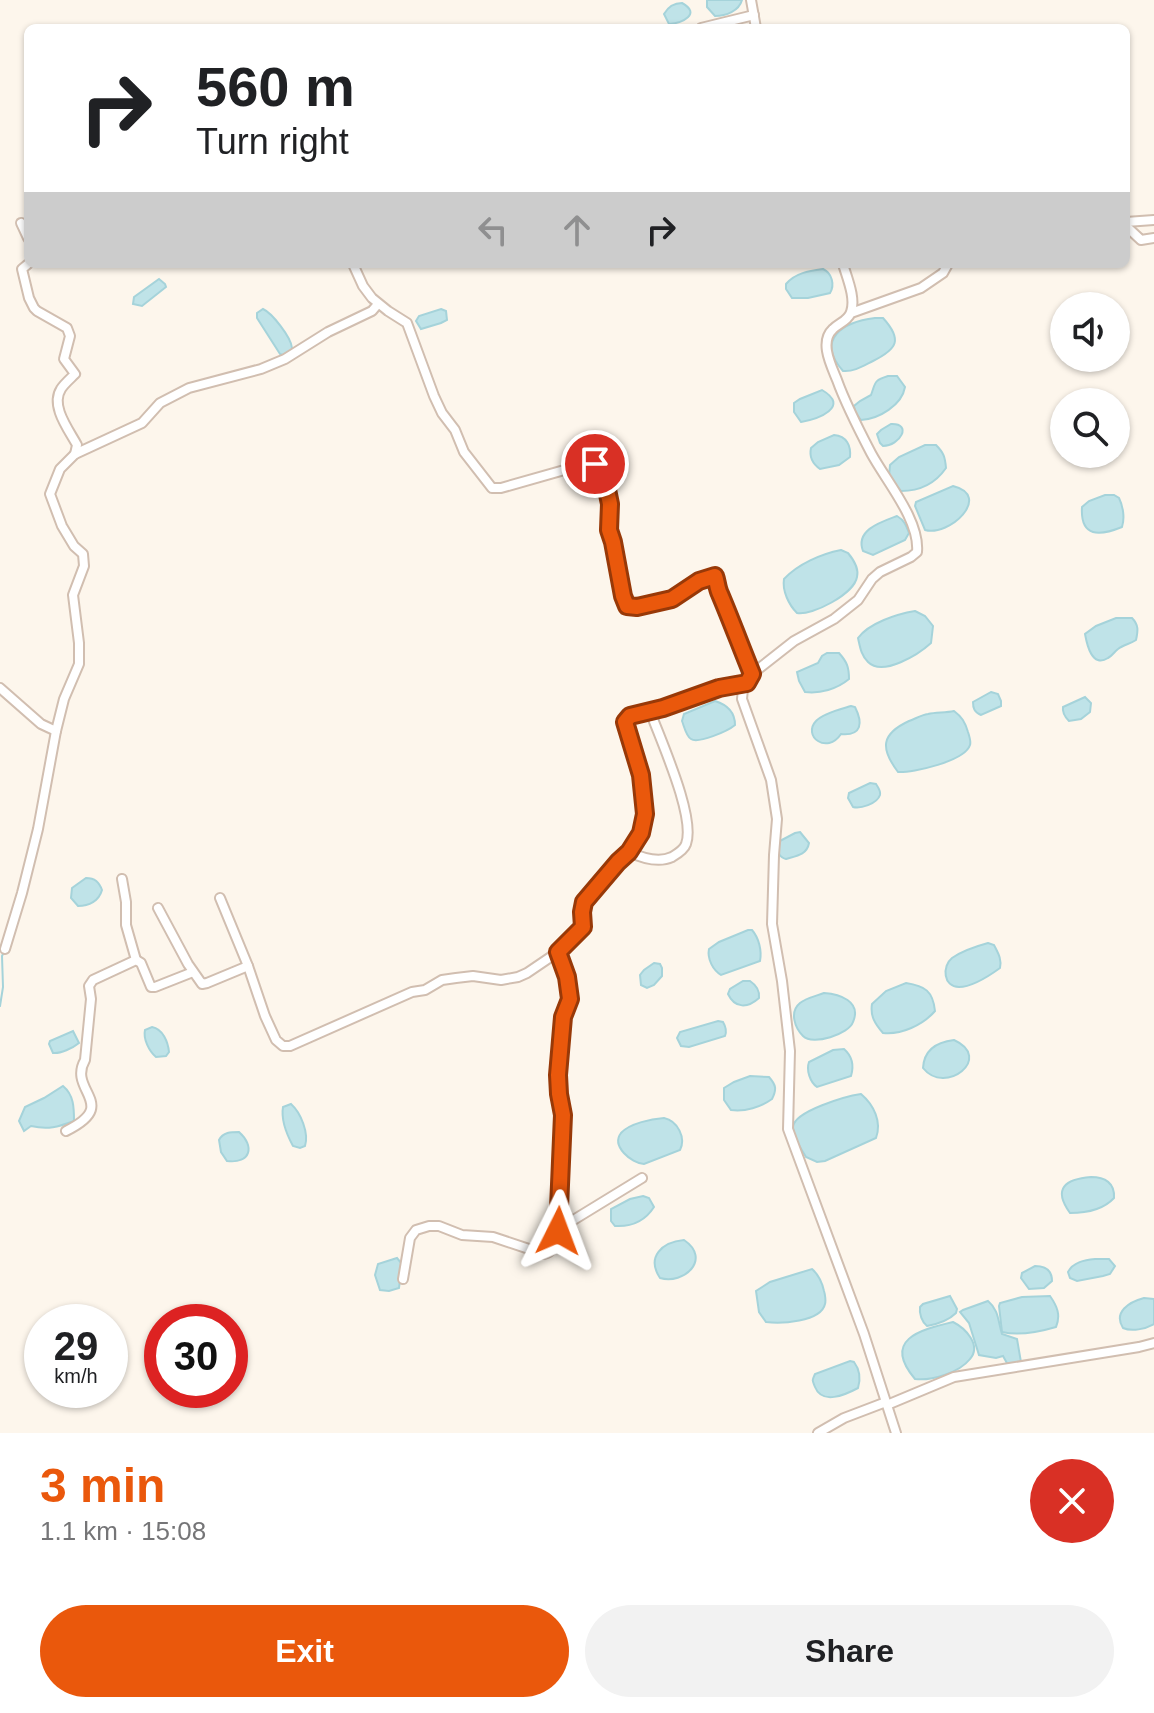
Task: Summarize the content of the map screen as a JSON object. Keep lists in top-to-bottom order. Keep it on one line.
{"page":{"turn":["560 m","Turn right"],"speed":"29 km/h","limit":"30","heading":["3 min","1.1 km · 15:08"],"buttons":["Exit","Share"]}}
